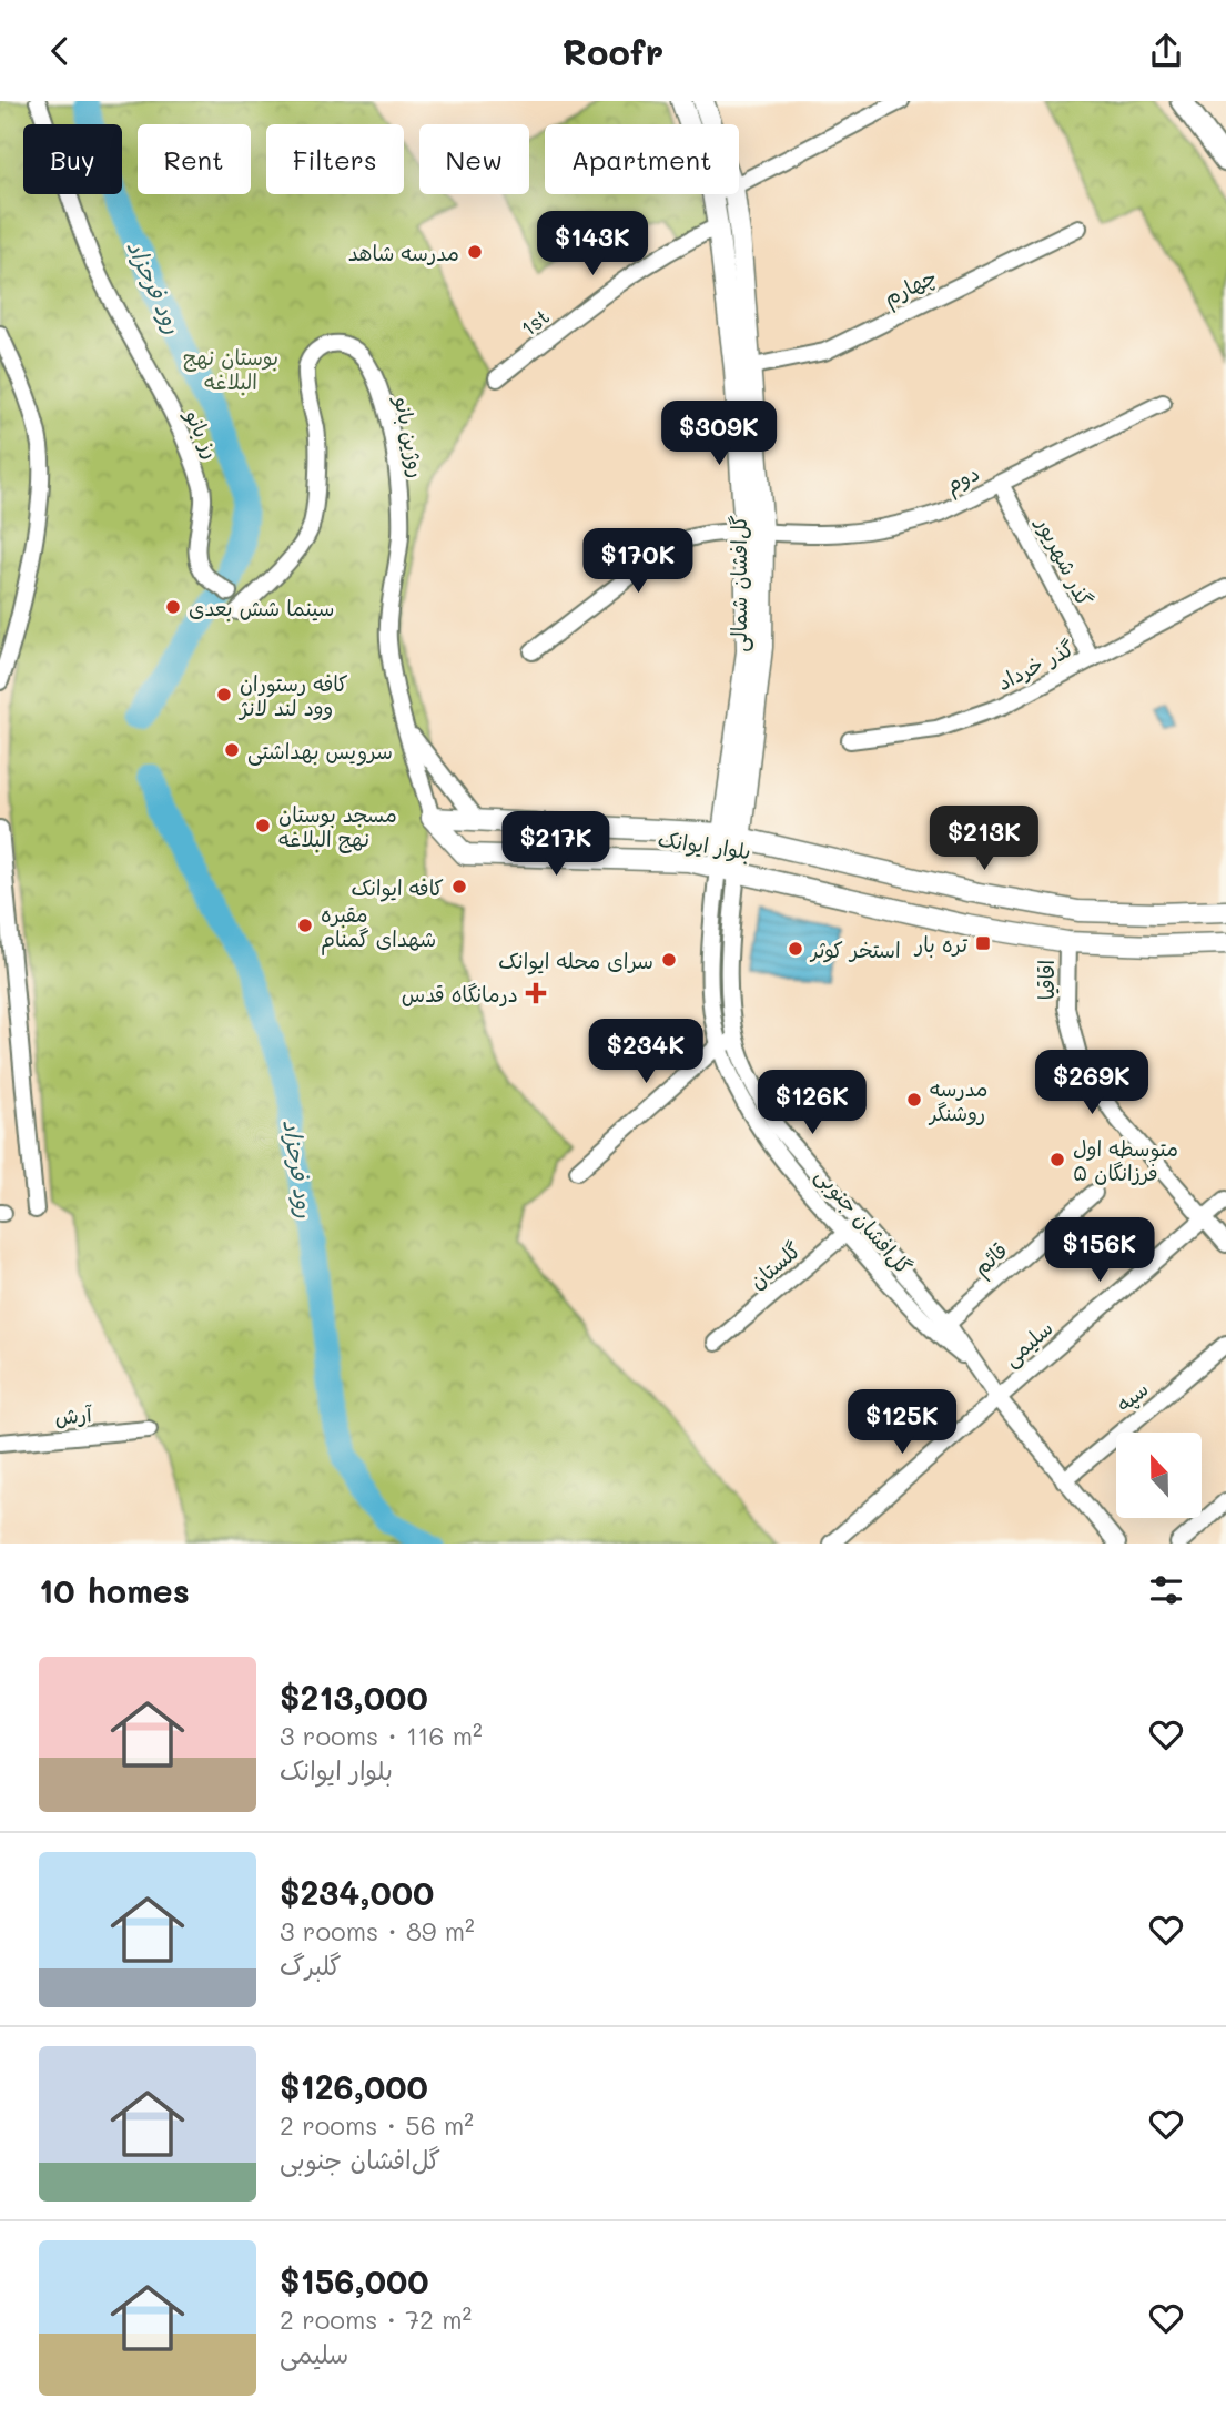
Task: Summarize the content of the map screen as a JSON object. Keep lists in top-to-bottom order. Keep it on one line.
{"streets":{"main road":["گل‌افشان شمالی","بلوار ایوانک"],"street":["چهارم","1st","رز بانو","روژین بانو","دوم","گذر شهریور","گذر خرداد","اقاقیا","گل‌افشان جنوبی","قائم","گلستان","سلیمی","سپه","آرش"]},"crossings":[["چهارم","گل‌افشان شمالی"],["1st","گل‌افشان شمالی"],["دوم","گذر شهریور"],["دوم","گل‌افشان شمالی"],["گذر شهریور","گذر خرداد"],["گل‌افشان شمالی","بلوار ایوانک"],["گل‌افشان شمالی","گل‌افشان جنوبی"],["بلوار ایوانک","اقاقیا"],["بلوار ایوانک","گل‌افشان جنوبی"],["اقاقیا","سلیمی"],["گل‌افشان جنوبی","قائم"],["گل‌افشان جنوبی","گلستان"],["گل‌افشان جنوبی","سلیمی"],["گل‌افشان جنوبی","سپه"]],"water":["رود فرحزاد"],"parks":["بوستان نهج البلاغه"],"places":{"other":["مدرسه شاهد","سینما شش بعدی","کافه رستوران وود لند لانژ","سرویس بهداشتی","مسجد بوستان نهج البلاغه","کافه ایوانک","مقبره شهدای گمنام","استخر کوثر","سرای محله ایوانک","مدرسه روشنگر","متوسطه اول فرزانگان ۵"],"transit":["تره بار"],"health":["درمانگاه قدس"]},"north":"top","page":{"header":"Roofr","chip":["Buy","Rent","Filters","New","Apartment"],"price":["$143K","$309K","$170K","$213K","$217K","$234K","$269K","$126K","$156K","$125K"],"heading":"10 homes","list":[{"name":"$213,000","note":"3 rooms · 116 m² · بلوار ایوانک"},{"name":"$234,000","note":"3 rooms · 89 m² · گلبرگ"},{"name":"$126,000","note":"2 rooms · 56 m² · گل‌افشان جنوبی"},{"name":"$156,000","note":"2 rooms · 72 m² · سلیمی"}]}}
